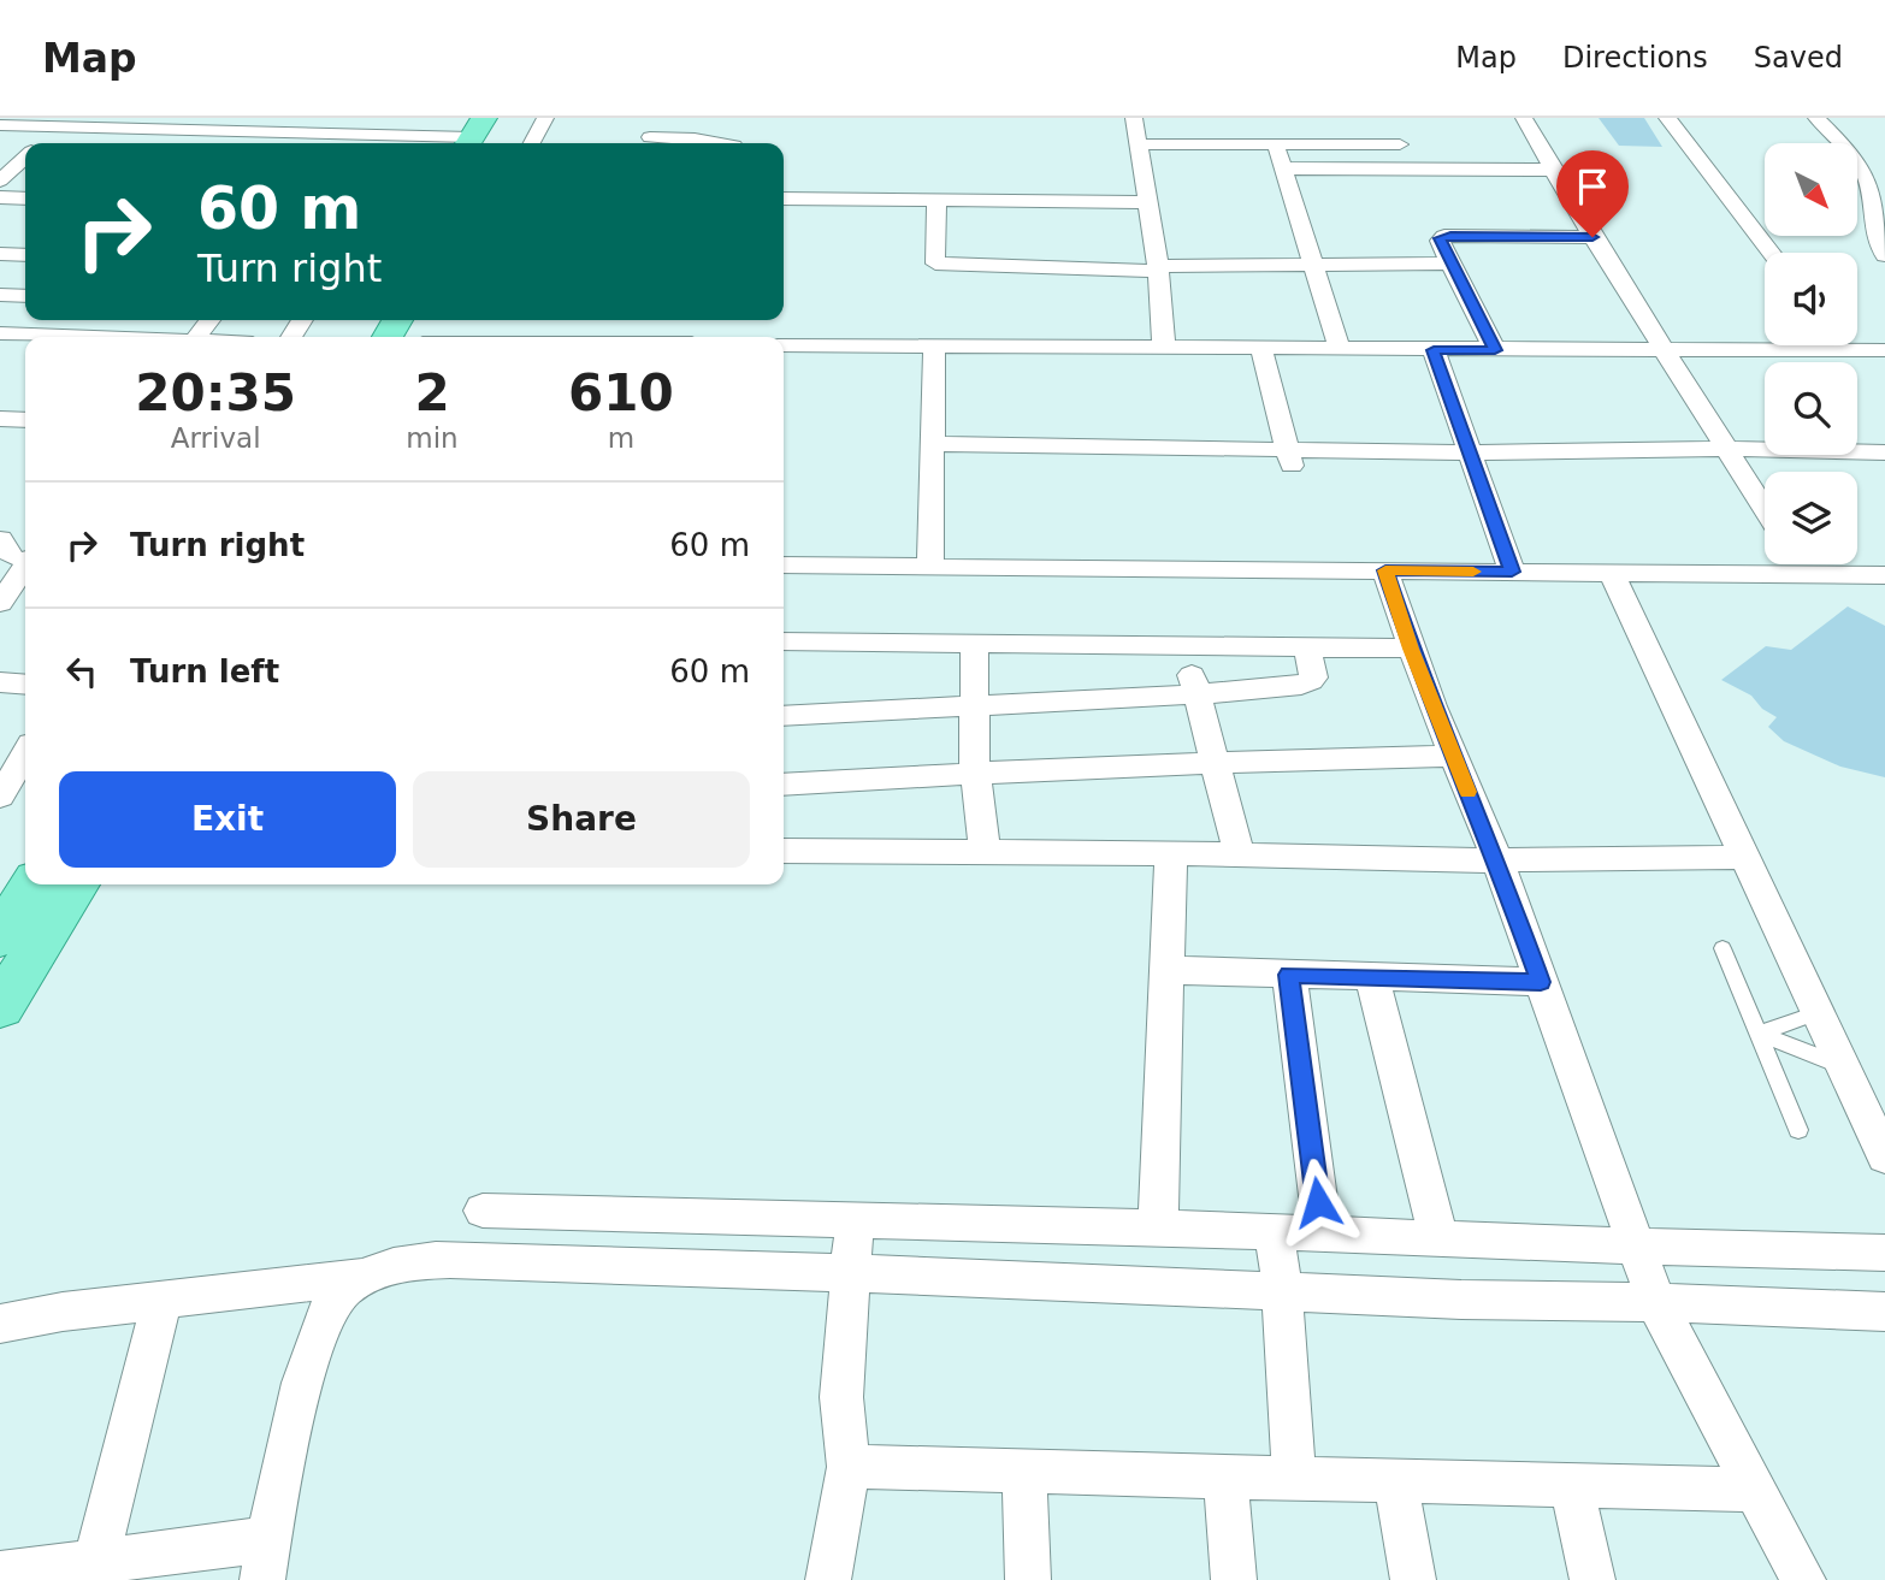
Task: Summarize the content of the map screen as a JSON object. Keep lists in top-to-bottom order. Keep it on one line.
{"north":"bottom right","page":{"header":"Map","nav":["Map","Directions","Saved"],"turn":["60 m","Turn right"],"eta":["20:35","Arrival","2","min","610","m"],"list":[{"name":"Turn right","value":"60 m"},{"name":"Turn left","value":"60 m"}],"buttons":["Exit","Share"]}}
